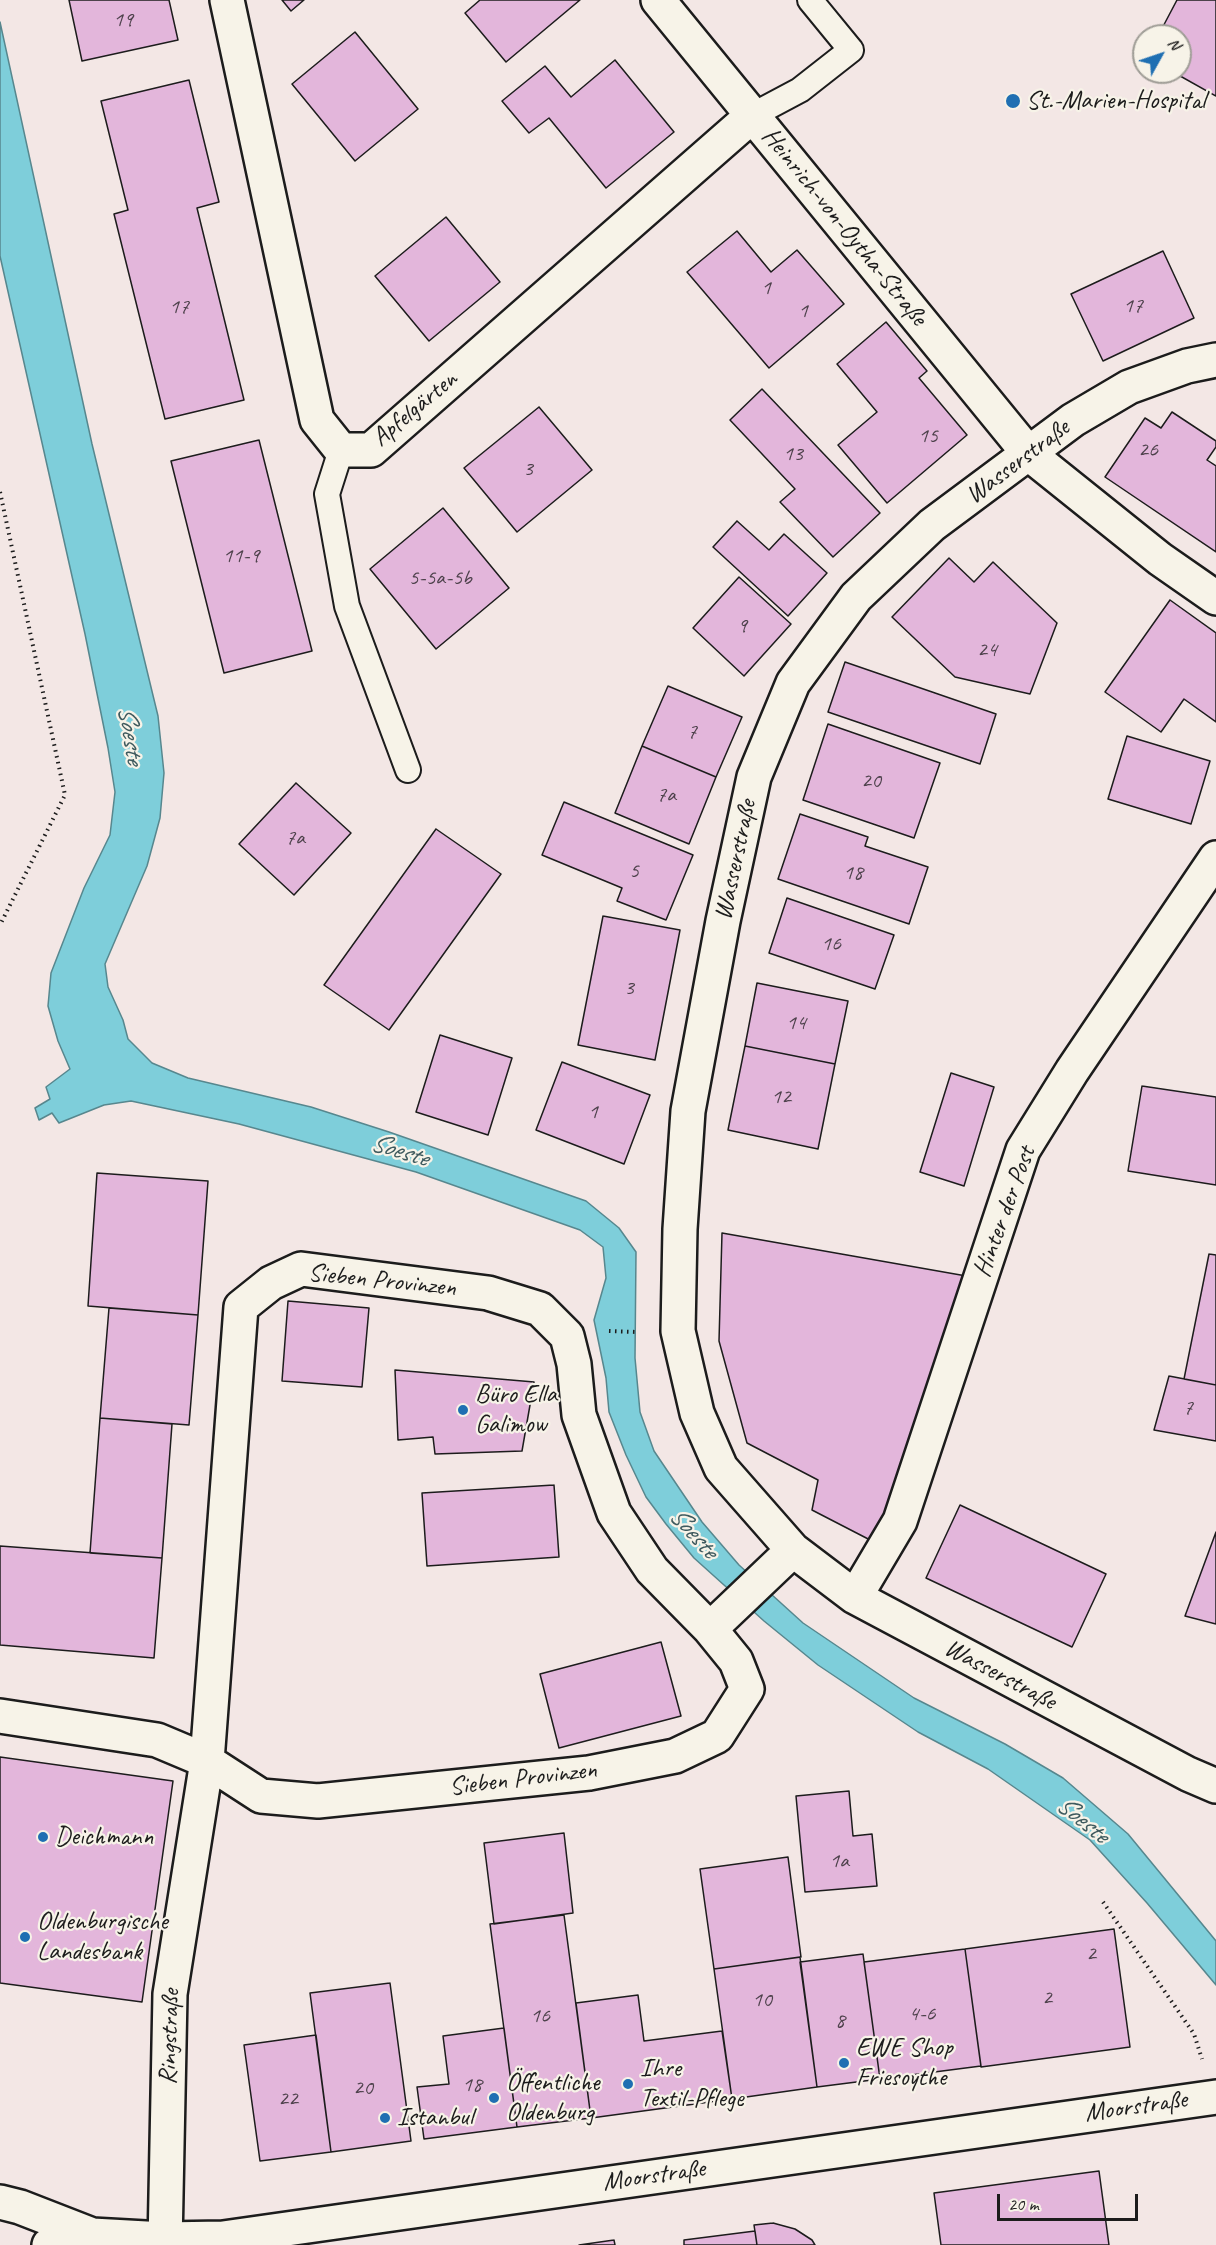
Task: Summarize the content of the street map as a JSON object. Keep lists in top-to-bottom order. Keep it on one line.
{"streets":{"street":["Heinrich-von-Oytha-Straße","Apfelgärten","Wasserstraße","Hinter der Post","Sieben Provinzen","Ringstraße","Moorstraße"]},"crossings":[["Heinrich-von-Oytha-Straße","Apfelgärten"],["Heinrich-von-Oytha-Straße","Wasserstraße"],["Wasserstraße","Hinter der Post"],["Sieben Provinzen","Ringstraße"],["Ringstraße","Moorstraße"]],"water":["Soeste"],"places":["St.-Marien-Hospital","Büro Ella Galimow","Deichmann","Oldenburgische Landesbank","EWE Shop Friesoythe","Ihre Textil-Pflege","Öffentliche Oldenburg","Istanbul"],"house_numbers":["19","1","17","17","1","15","26","13","3","11-9","5-5a-5b","9","24","7","20","7a","7a","5","18","16","3","14","12","1","7","1a","2","2","10","4-6","16","8","18","20","22"],"scale_bar":"20 m","north":"top right"}
